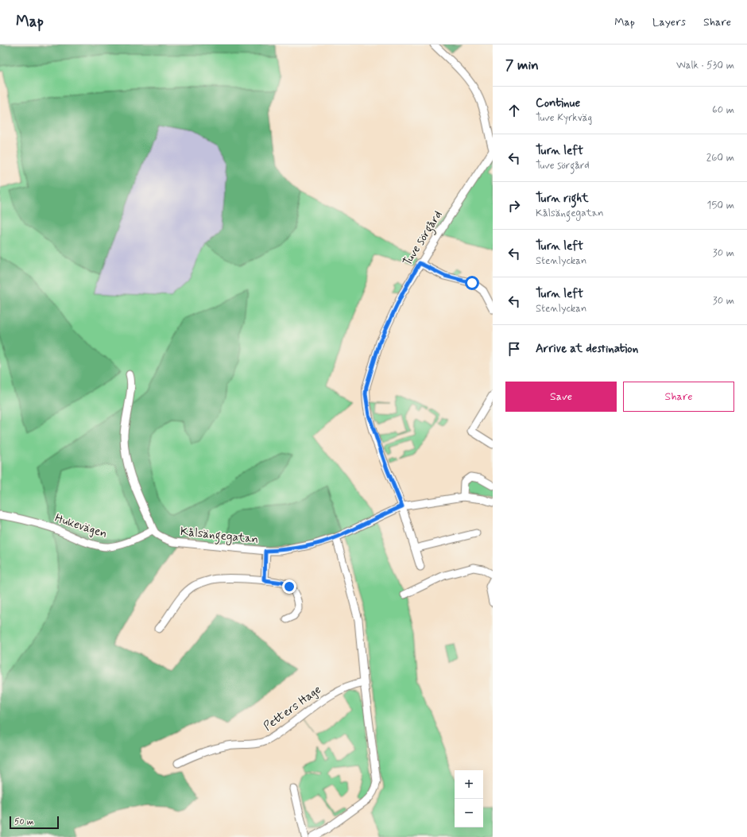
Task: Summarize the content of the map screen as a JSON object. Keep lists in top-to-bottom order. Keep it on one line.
{"streets":{"street":["Tuve sörgård","Hukevägen","Kålsängegatan","Petters Hage"]},"crossings":[["Tuve sörgård","Kålsängegatan"],["Hukevägen","Kålsängegatan"]],"scale_bar":"50 m","page":{"header":"Map","nav":["Map","Layers","Share"],"heading":["7 min","Walk · 530 m"],"list":[["Continue","Tuve Kyrkväg","60 m"],["Turn left","Tuve sörgård","260 m"],["Turn right","Kålsängegatan","150 m"],["Turn left","Stenlyckan","30 m"],["Turn left","Stenlyckan","30 m"],"Arrive at destination"],"buttons":["Save","Share"],"map_buttons":["+","−"],"scale":"50 m"}}
